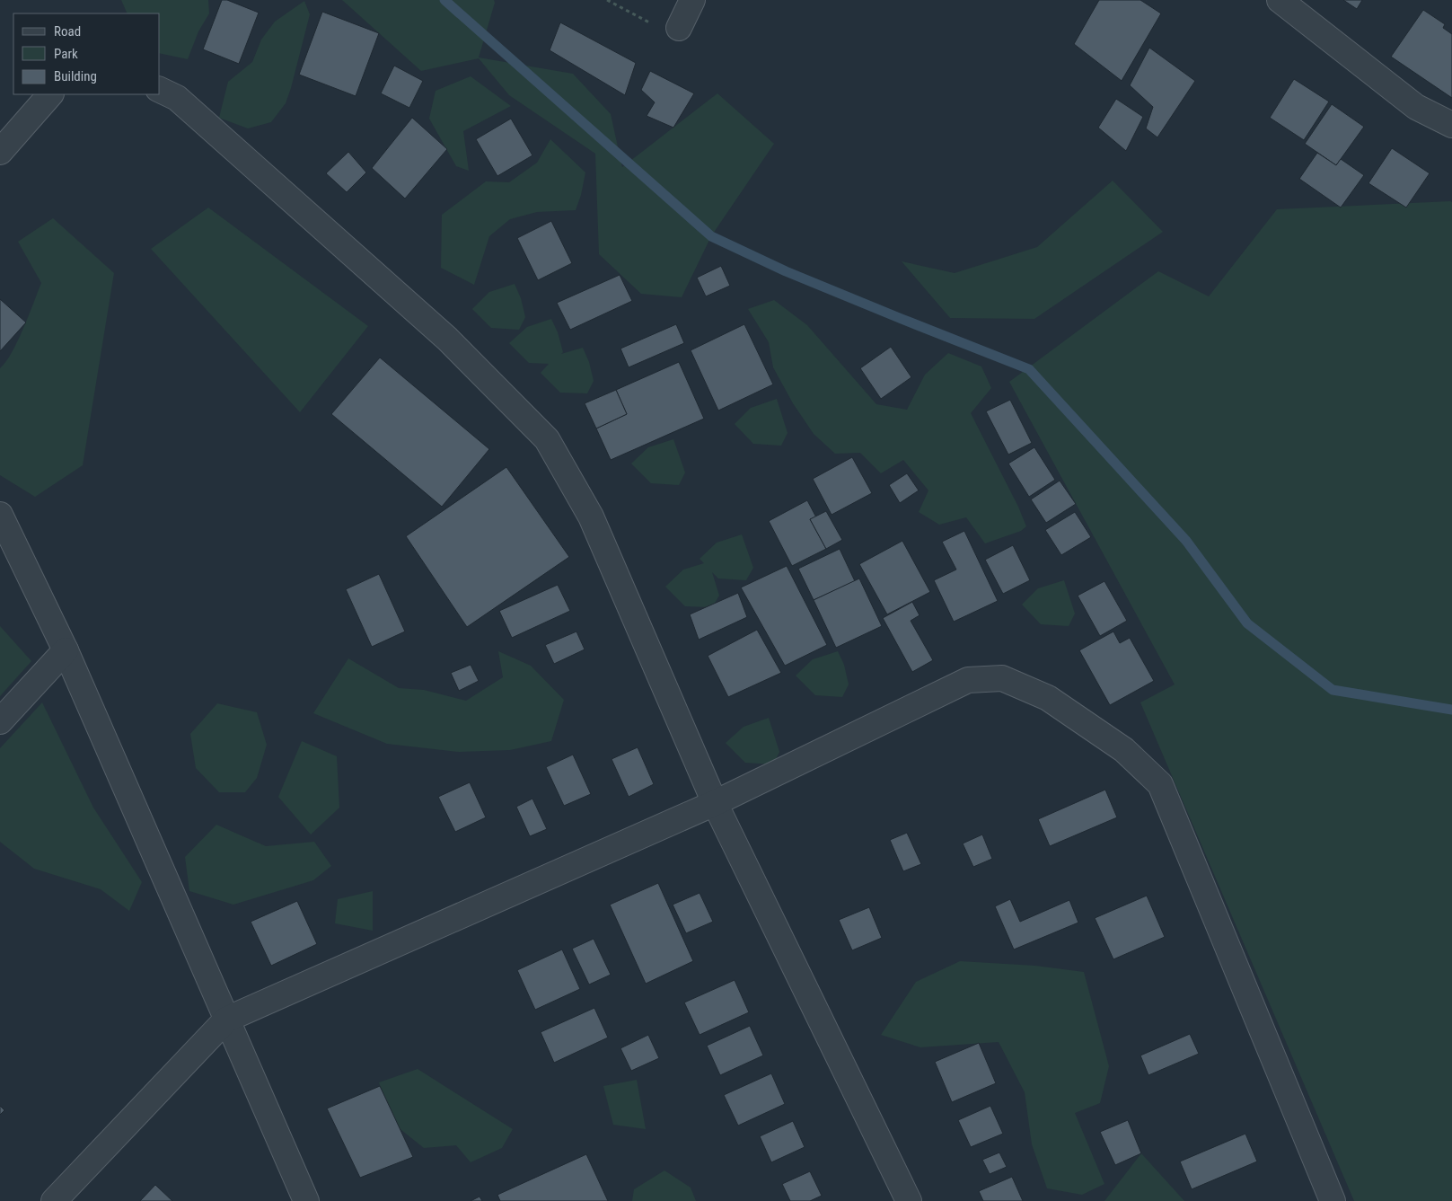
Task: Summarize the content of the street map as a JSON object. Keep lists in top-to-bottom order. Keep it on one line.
{"legend":["Road","Park","Building"]}
